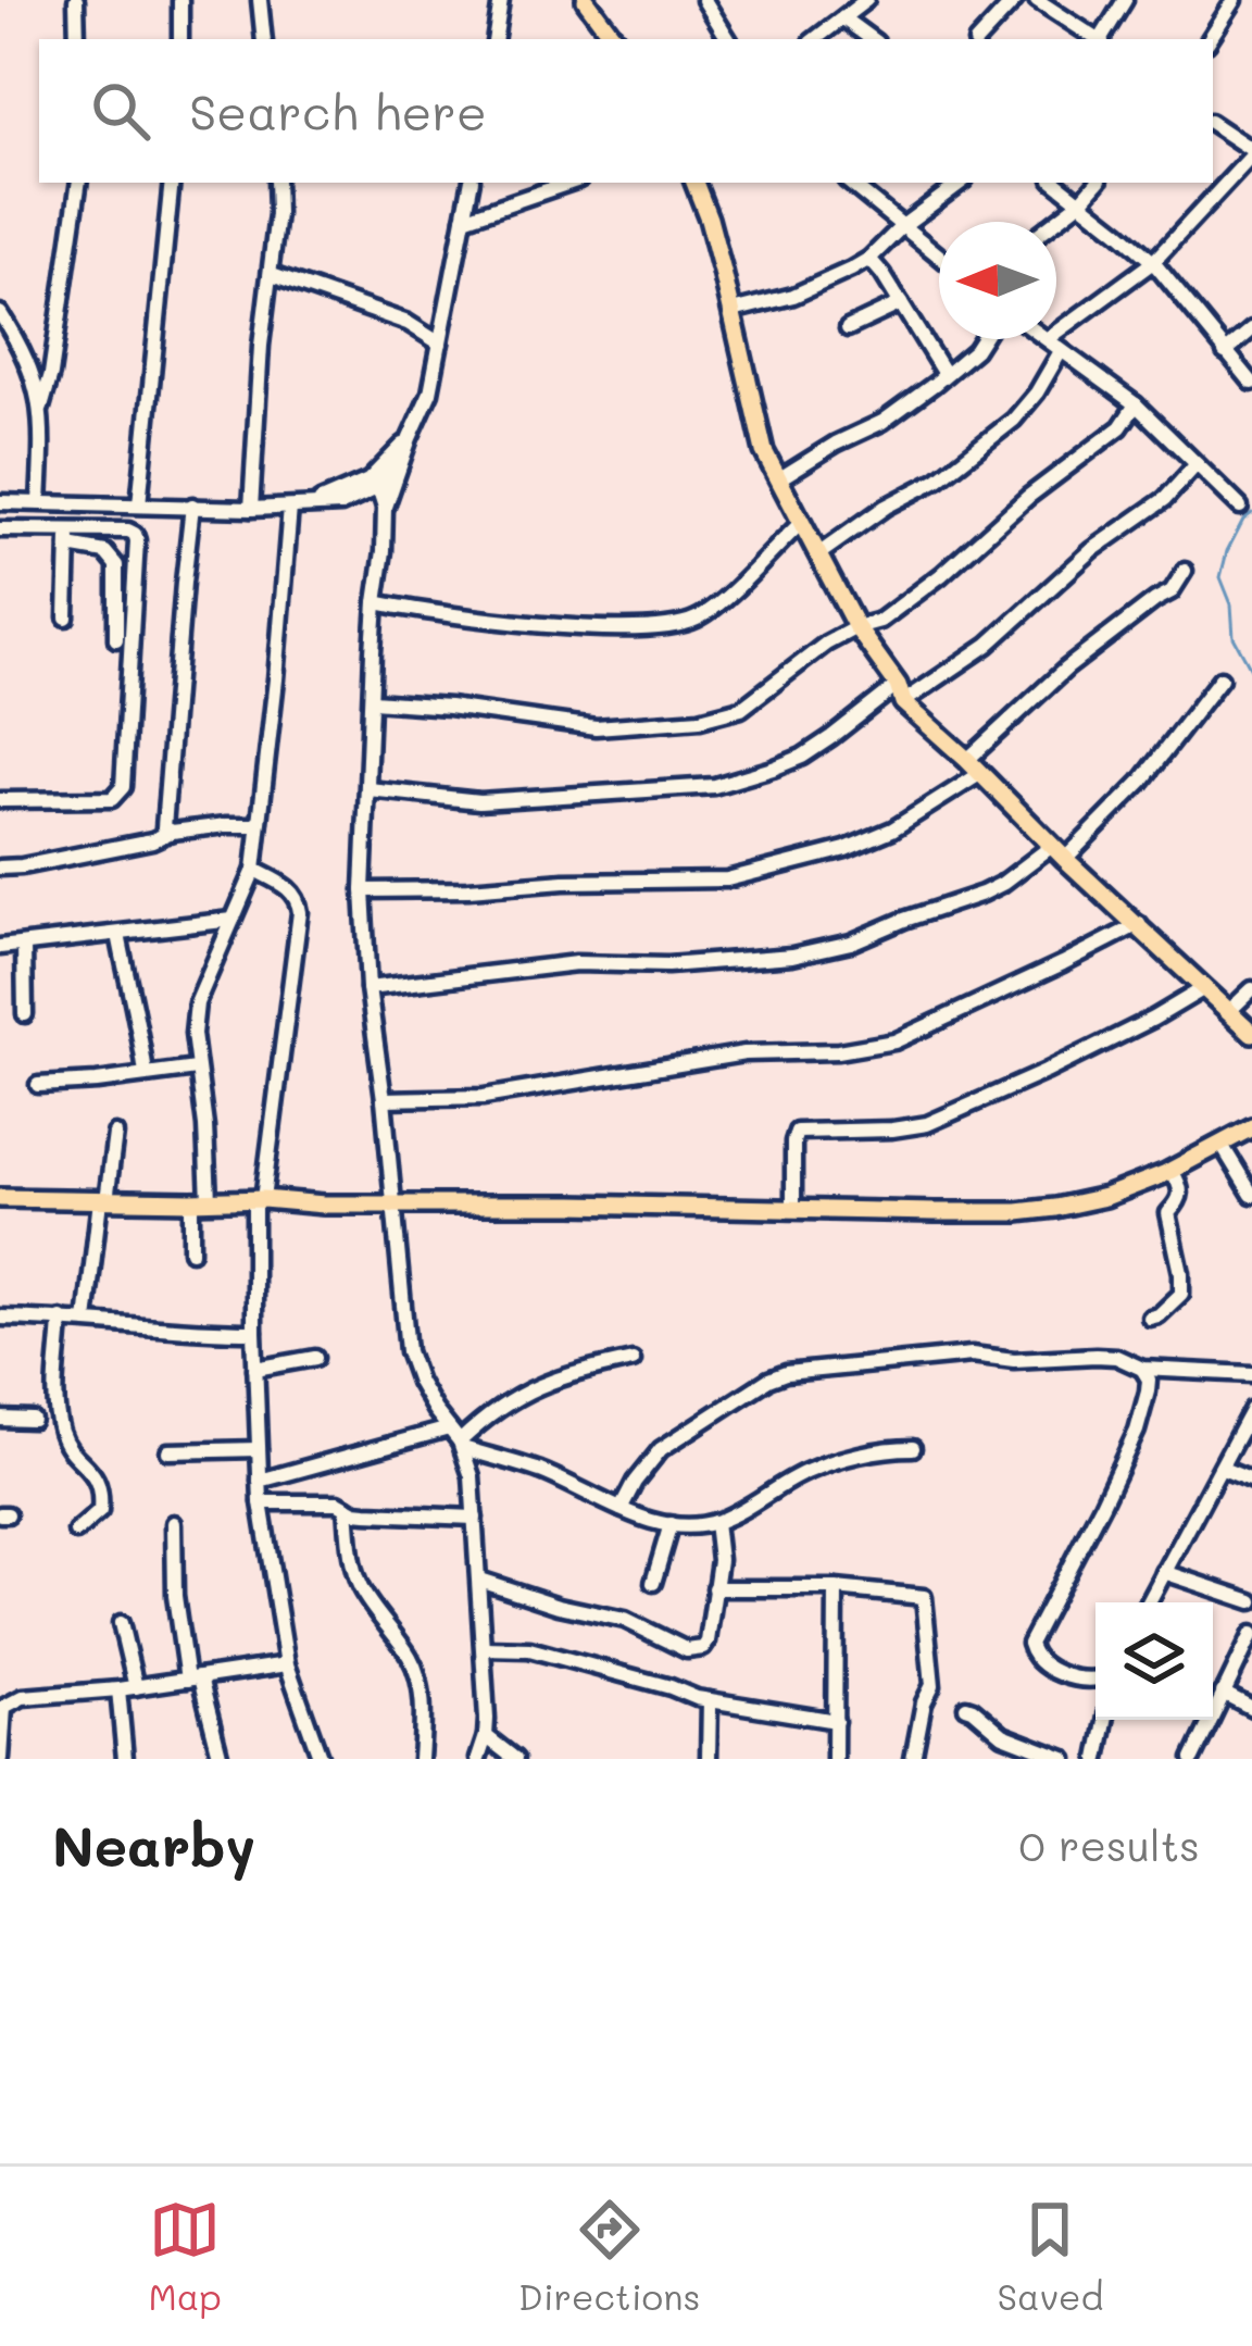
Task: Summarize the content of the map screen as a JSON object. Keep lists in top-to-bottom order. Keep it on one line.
{"north":"left","page":{"search":"Search here","heading":["Nearby","0 results"],"nav":["Map","Directions","Saved"]}}
